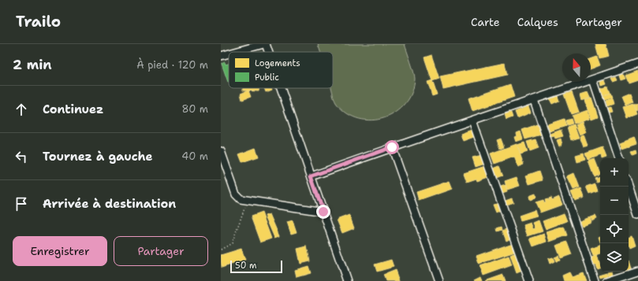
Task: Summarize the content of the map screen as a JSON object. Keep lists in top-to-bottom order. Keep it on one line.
{"legend":["Logements","Public"],"scale_bar":"50 m","north":"top","page":{"header":"Trailo","nav":["Carte","Calques","Partager"],"heading":["2 min","À pied · 120 m"],"list":[["Continuez","80 m"],["Tournez à gauche","40 m"],"Arrivée à destination"],"map_buttons":["+","−"],"buttons":["Enregistrer","Partager"],"scale":"50 m"}}
